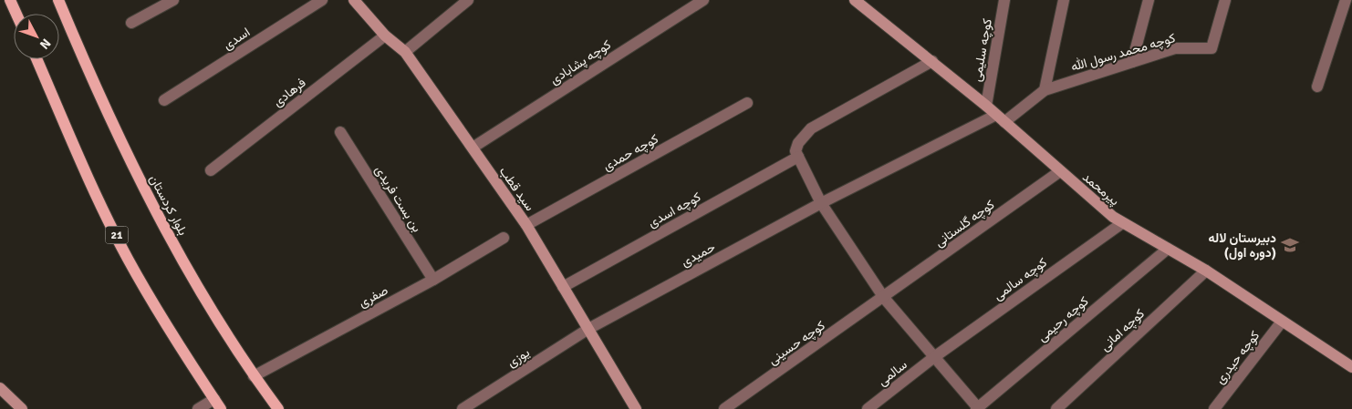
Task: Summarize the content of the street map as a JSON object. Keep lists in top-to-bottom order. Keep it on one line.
{"streets":{"main road":["بلوار کردستان","21"],"street":["اسدی","کوچه سلیمی","کوچه محمد رسول الله","کوچه پشابادی","فرهادی","کوچه حمدی","سید قطب","پیرمحمد","بن بست فریدی","کوچه اسدی","کوچه گلستانی","حمیدی","کوچه سالمی","صفری","کوچه رحیمی","کوچه امانی","کوچه حسینی","یوزی","کوچه حیدری","سالمی"]},"crossings":[["کوچه سلیمی","پیرمحمد"],["کوچه محمد رسول الله","پیرمحمد"],["کوچه پشابادی","سید قطب"],["فرهادی","سید قطب"],["کوچه حمدی","سید قطب"],["سید قطب","کوچه اسدی"],["سید قطب","حمیدی"],["سید قطب","یوزی"],["پیرمحمد","کوچه گلستانی"],["پیرمحمد","کوچه سالمی"],["پیرمحمد","کوچه رحیمی"],["پیرمحمد","کوچه امانی"],["پیرمحمد","کوچه حیدری"],["بن بست فریدی","صفری"],["بلوار کردستان","صفری"],["کوچه گلستانی","کوچه حسینی"],["حمیدی","یوزی"],["کوچه سالمی","سالمی"]],"places":{"school or university":["دبیرستان لاله (دوره اول)"]},"north":"bottom right"}
